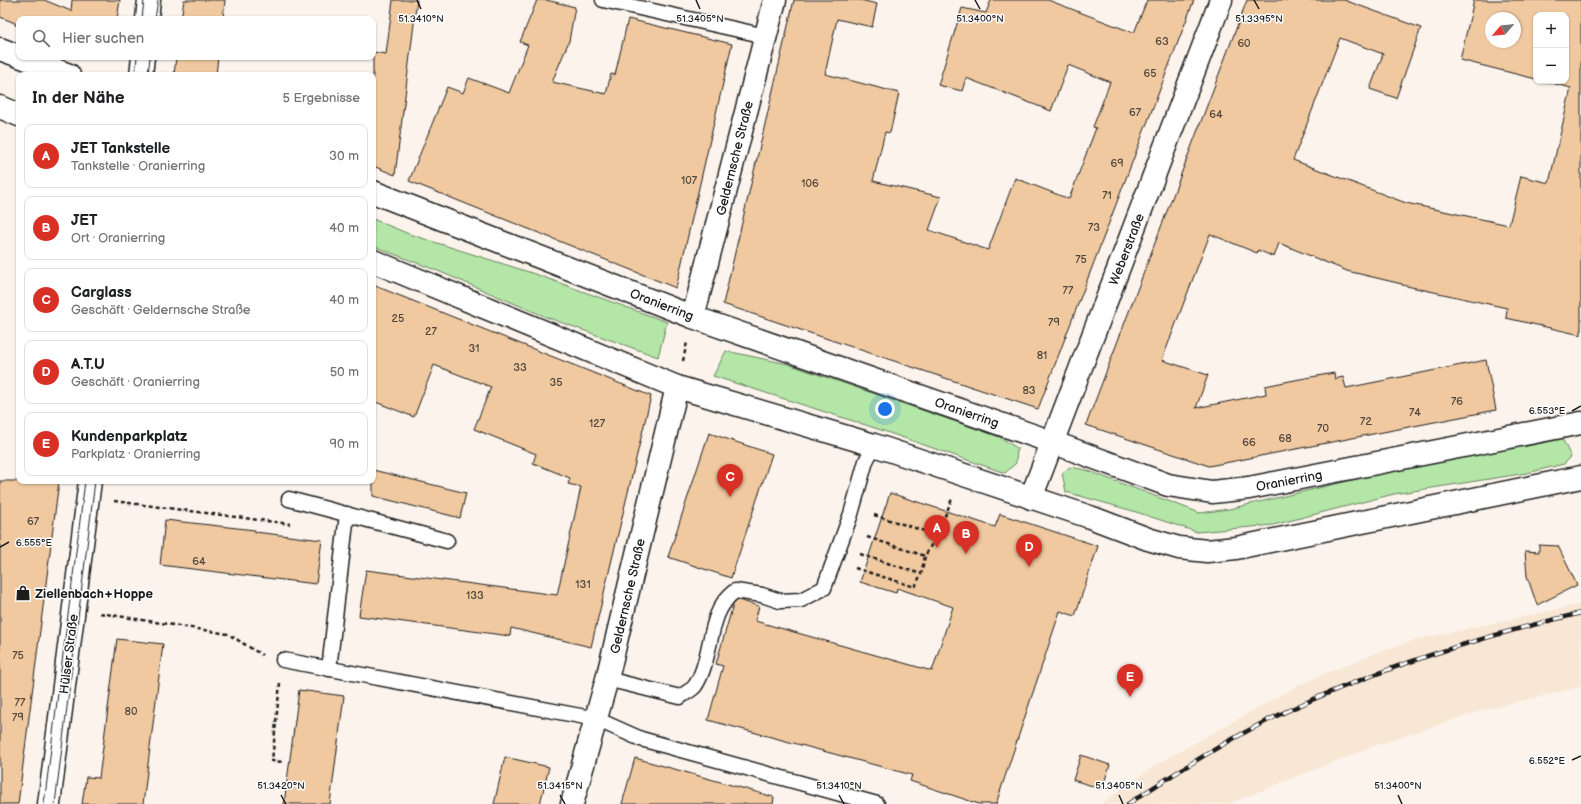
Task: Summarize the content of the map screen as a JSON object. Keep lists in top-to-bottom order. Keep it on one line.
{"streets":{"main road":["Geldernsche Straße","Weberstraße","Oranierring","Hülser Straße"]},"crossings":[["Geldernsche Straße","Oranierring"],["Weberstraße","Oranierring"]],"places":{"shop":["Ziellenbach+Hoppe"]},"house_numbers":["63","60","65","67","64","69","107","106","71","73","75","77","25","79","27","31","81","33","35","83","76","74","72","127","70","68","66","67","64","131","133","75","77","80","79"],"north":"bottom left","page":{"map_buttons":["+","−"],"search":"Hier suchen","heading":["In der Nähe","5 Ergebnisse"],"list":[{"mark":"A","name":"JET Tankstelle","note":"Tankstelle · Oranierring","value":"30 m"},{"mark":"B","name":"JET","note":"Ort · Oranierring","value":"40 m"},{"mark":"C","name":"Carglass","note":"Geschäft · Geldernsche Straße","value":"40 m"},{"mark":"D","name":"A.T.U","note":"Geschäft · Oranierring","value":"50 m"},{"mark":"E","name":"Kundenparkplatz","note":"Parkplatz · Oranierring","value":"90 m"}],"pins":["C","A","B","D","E"]},"coordinates":["51.3410°N","51.3405°N","51.3400°N","51.3395°N","6.553°E","6.555°E","6.552°E","51.3420°N","51.3415°N"]}
